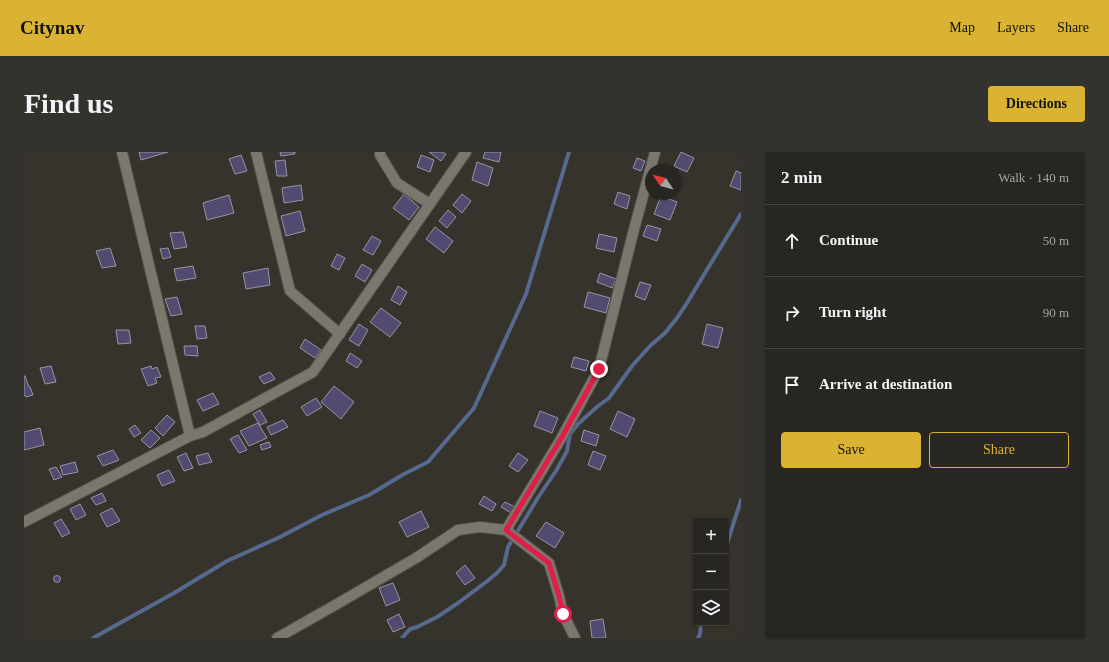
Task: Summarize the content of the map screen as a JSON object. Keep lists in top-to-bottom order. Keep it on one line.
{"north":"top left","page":{"header":"Citynav","nav":["Map","Layers","Share"],"buttons":["Directions",["Save","Share"]],"title":"Find us","heading":["2 min","Walk · 140 m"],"list":[["Continue","50 m"],["Turn right","90 m"],"Arrive at destination"],"map_buttons":["+","−"]}}
